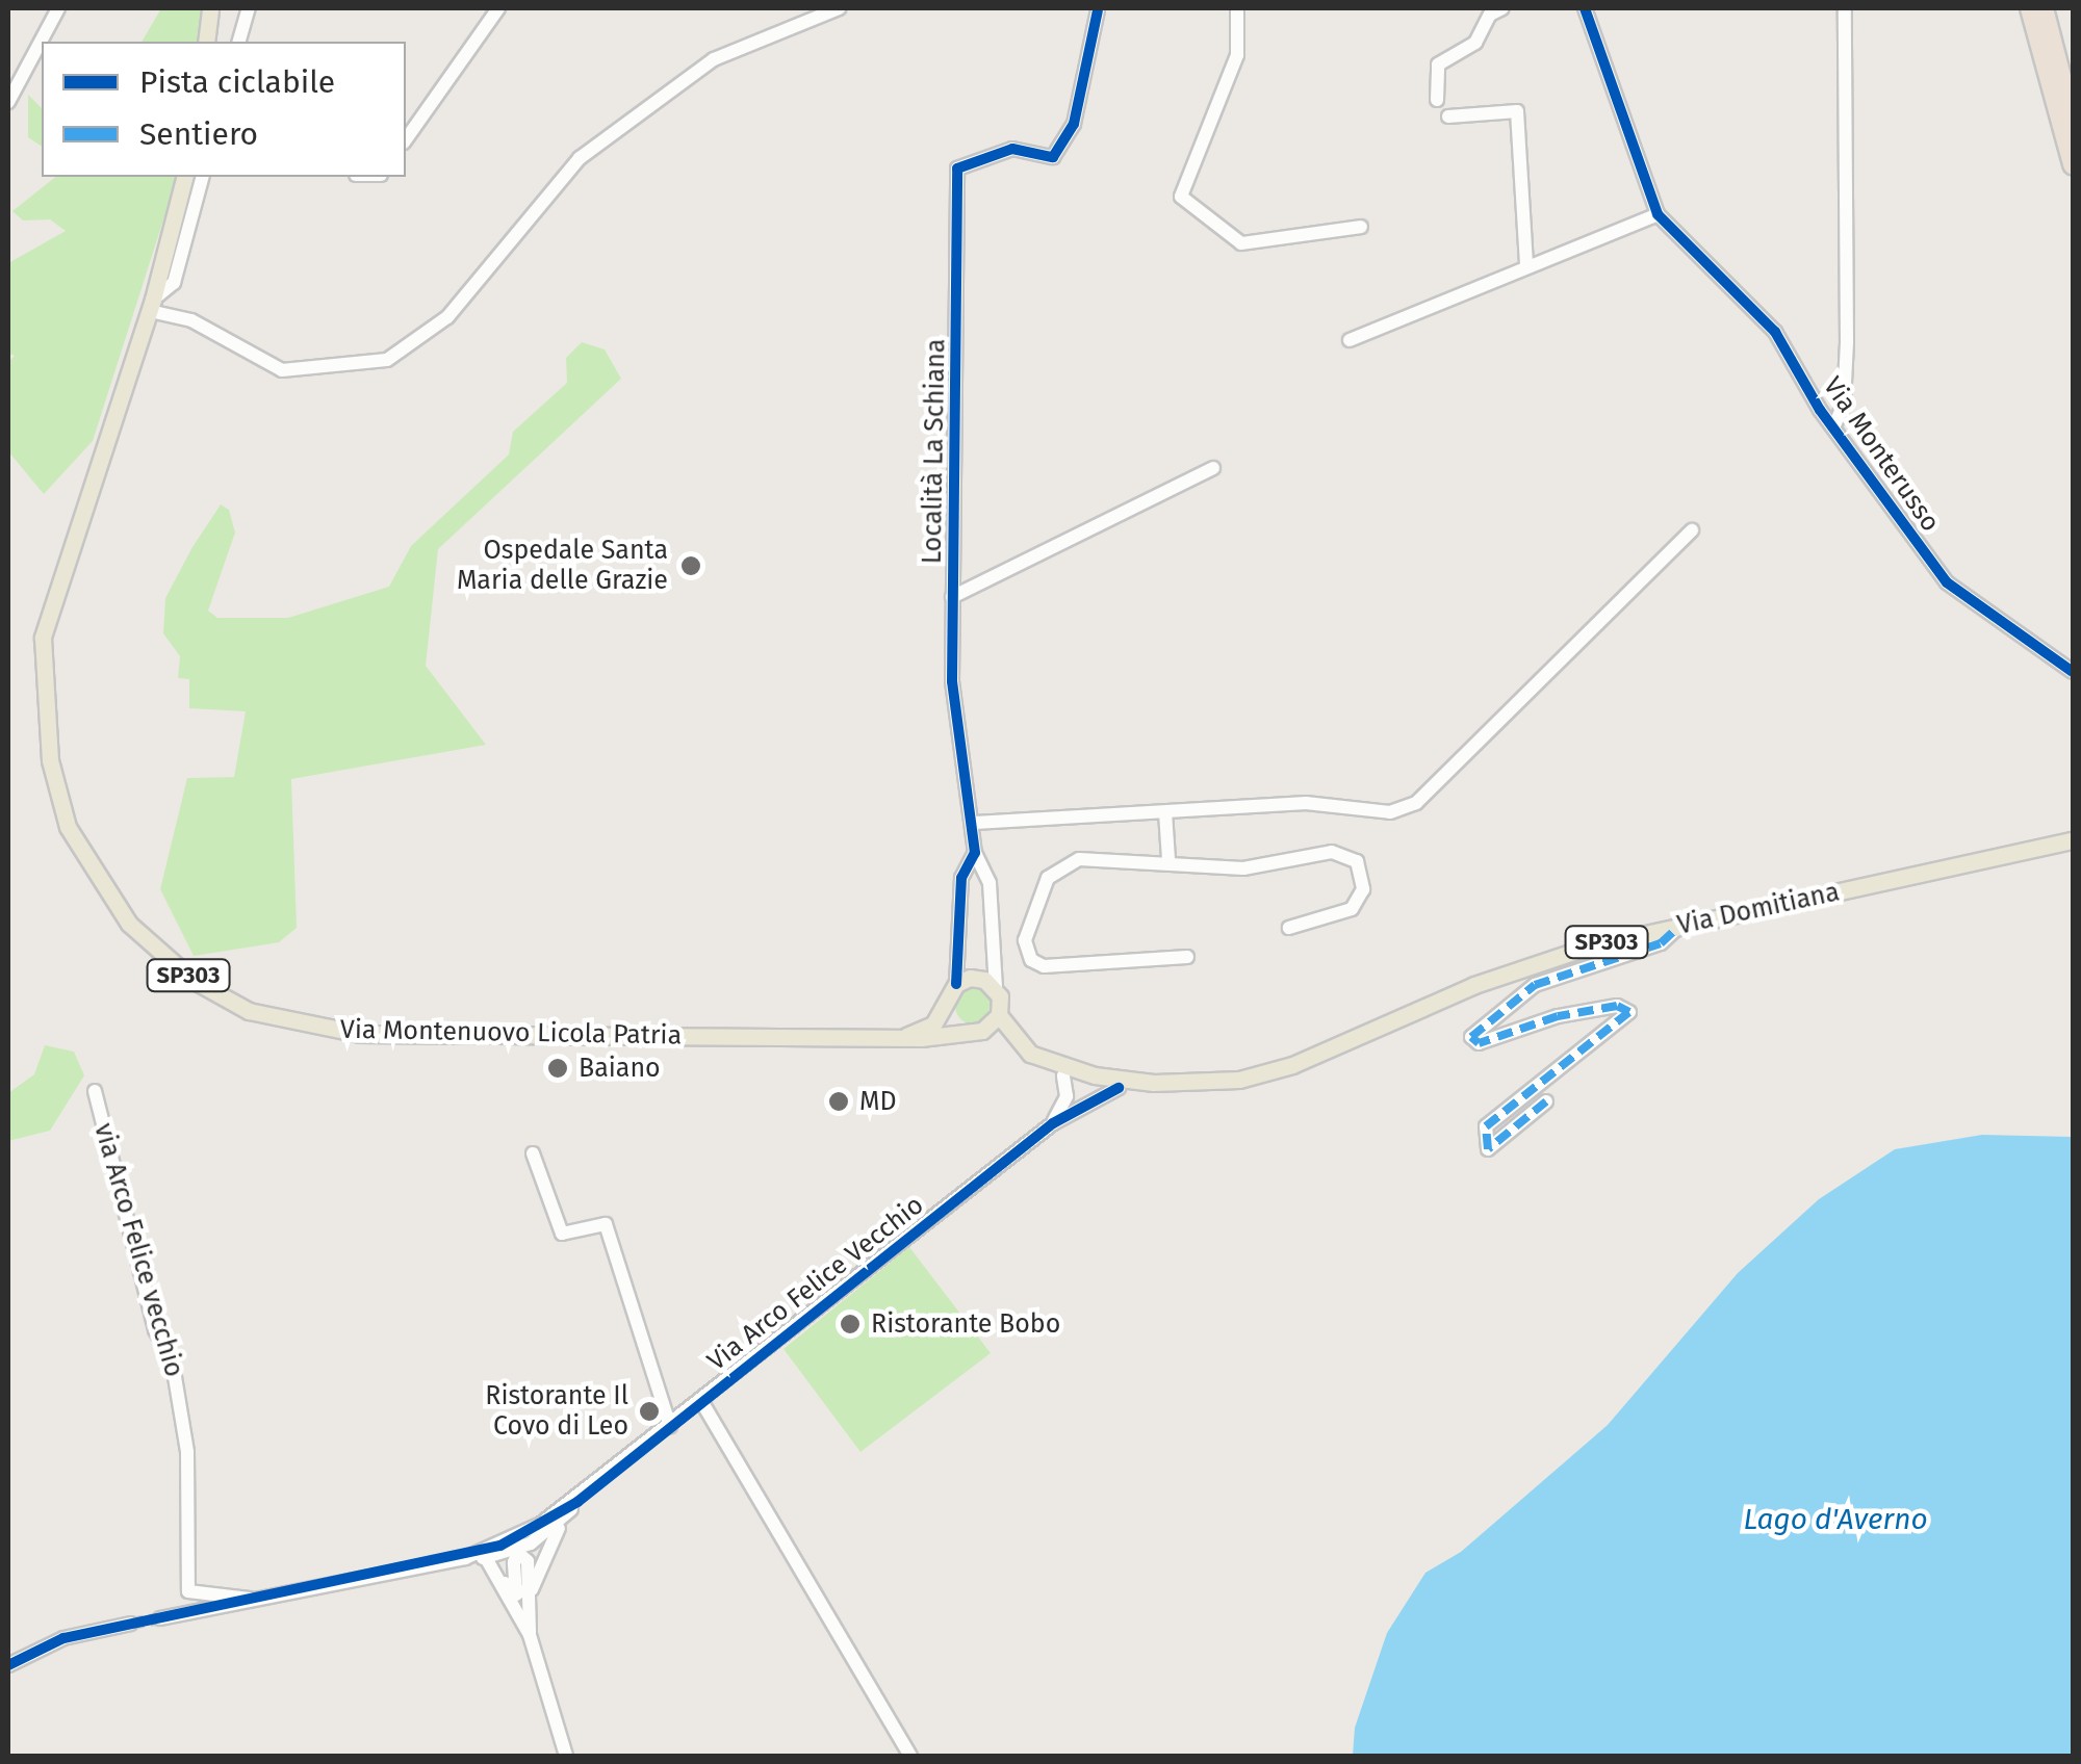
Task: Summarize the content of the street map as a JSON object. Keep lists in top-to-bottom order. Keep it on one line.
{"streets":{"main road":["Via Domitiana","SP303","Via Montenuovo Licola Patria"],"street":["Località La Schiana","Via Monterusso","via Arco Felice vecchio","Via Arco Felice Vecchio"]},"crossings":[["Località La Schiana","Via Domitiana"],["Località La Schiana","Via Montenuovo Licola Patria"],["Via Domitiana","Via Montenuovo Licola Patria"],["Via Domitiana","Via Arco Felice Vecchio"]],"water":["Lago d'Averno"],"places":["Ospedale Santa Maria delle Grazie","Baiano","MD","Ristorante Bobo","Ristorante Il Covo di Leo"],"legend":["Pista ciclabile","Sentiero"]}
